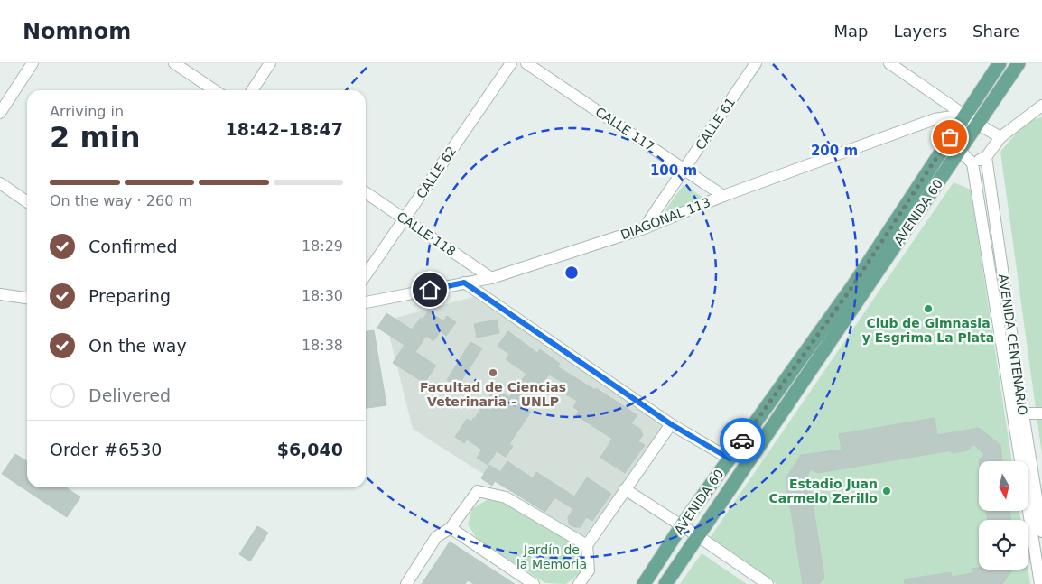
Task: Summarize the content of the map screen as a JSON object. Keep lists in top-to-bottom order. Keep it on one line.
{"streets":{"main road":["AVENIDA 60"],"street":["CALLE 61","CALLE 117","CALLE 62","DIAGONAL 113","CALLE 118","AVENIDA CENTENARIO"]},"crossings":[["CALLE 61","CALLE 117"],["CALLE 61","DIAGONAL 113"],["CALLE 117","DIAGONAL 113"],["CALLE 62","CALLE 118"],["AVENIDA 60","DIAGONAL 113"],["DIAGONAL 113","CALLE 118"]],"parks":["Jardín de la Memoria"],"places":["Club de Gimnasia y Esgrima La Plata","Facultad de Ciencias Veterinaria - UNLP","Estadio Juan Carmelo Zerillo"],"north":"bottom","page":{"header":"Nomnom","nav":["Map","Layers","Share"],"heading":["2 min","Arriving in","18:42–18:47"],"panel":["Order #6530","$6,040"],"bar":"On the way · 260 m","list":[["Confirmed","18:29"],["Preparing","18:30"],["On the way","18:38"],"Delivered"]},"rings":["200 m","100 m"]}
